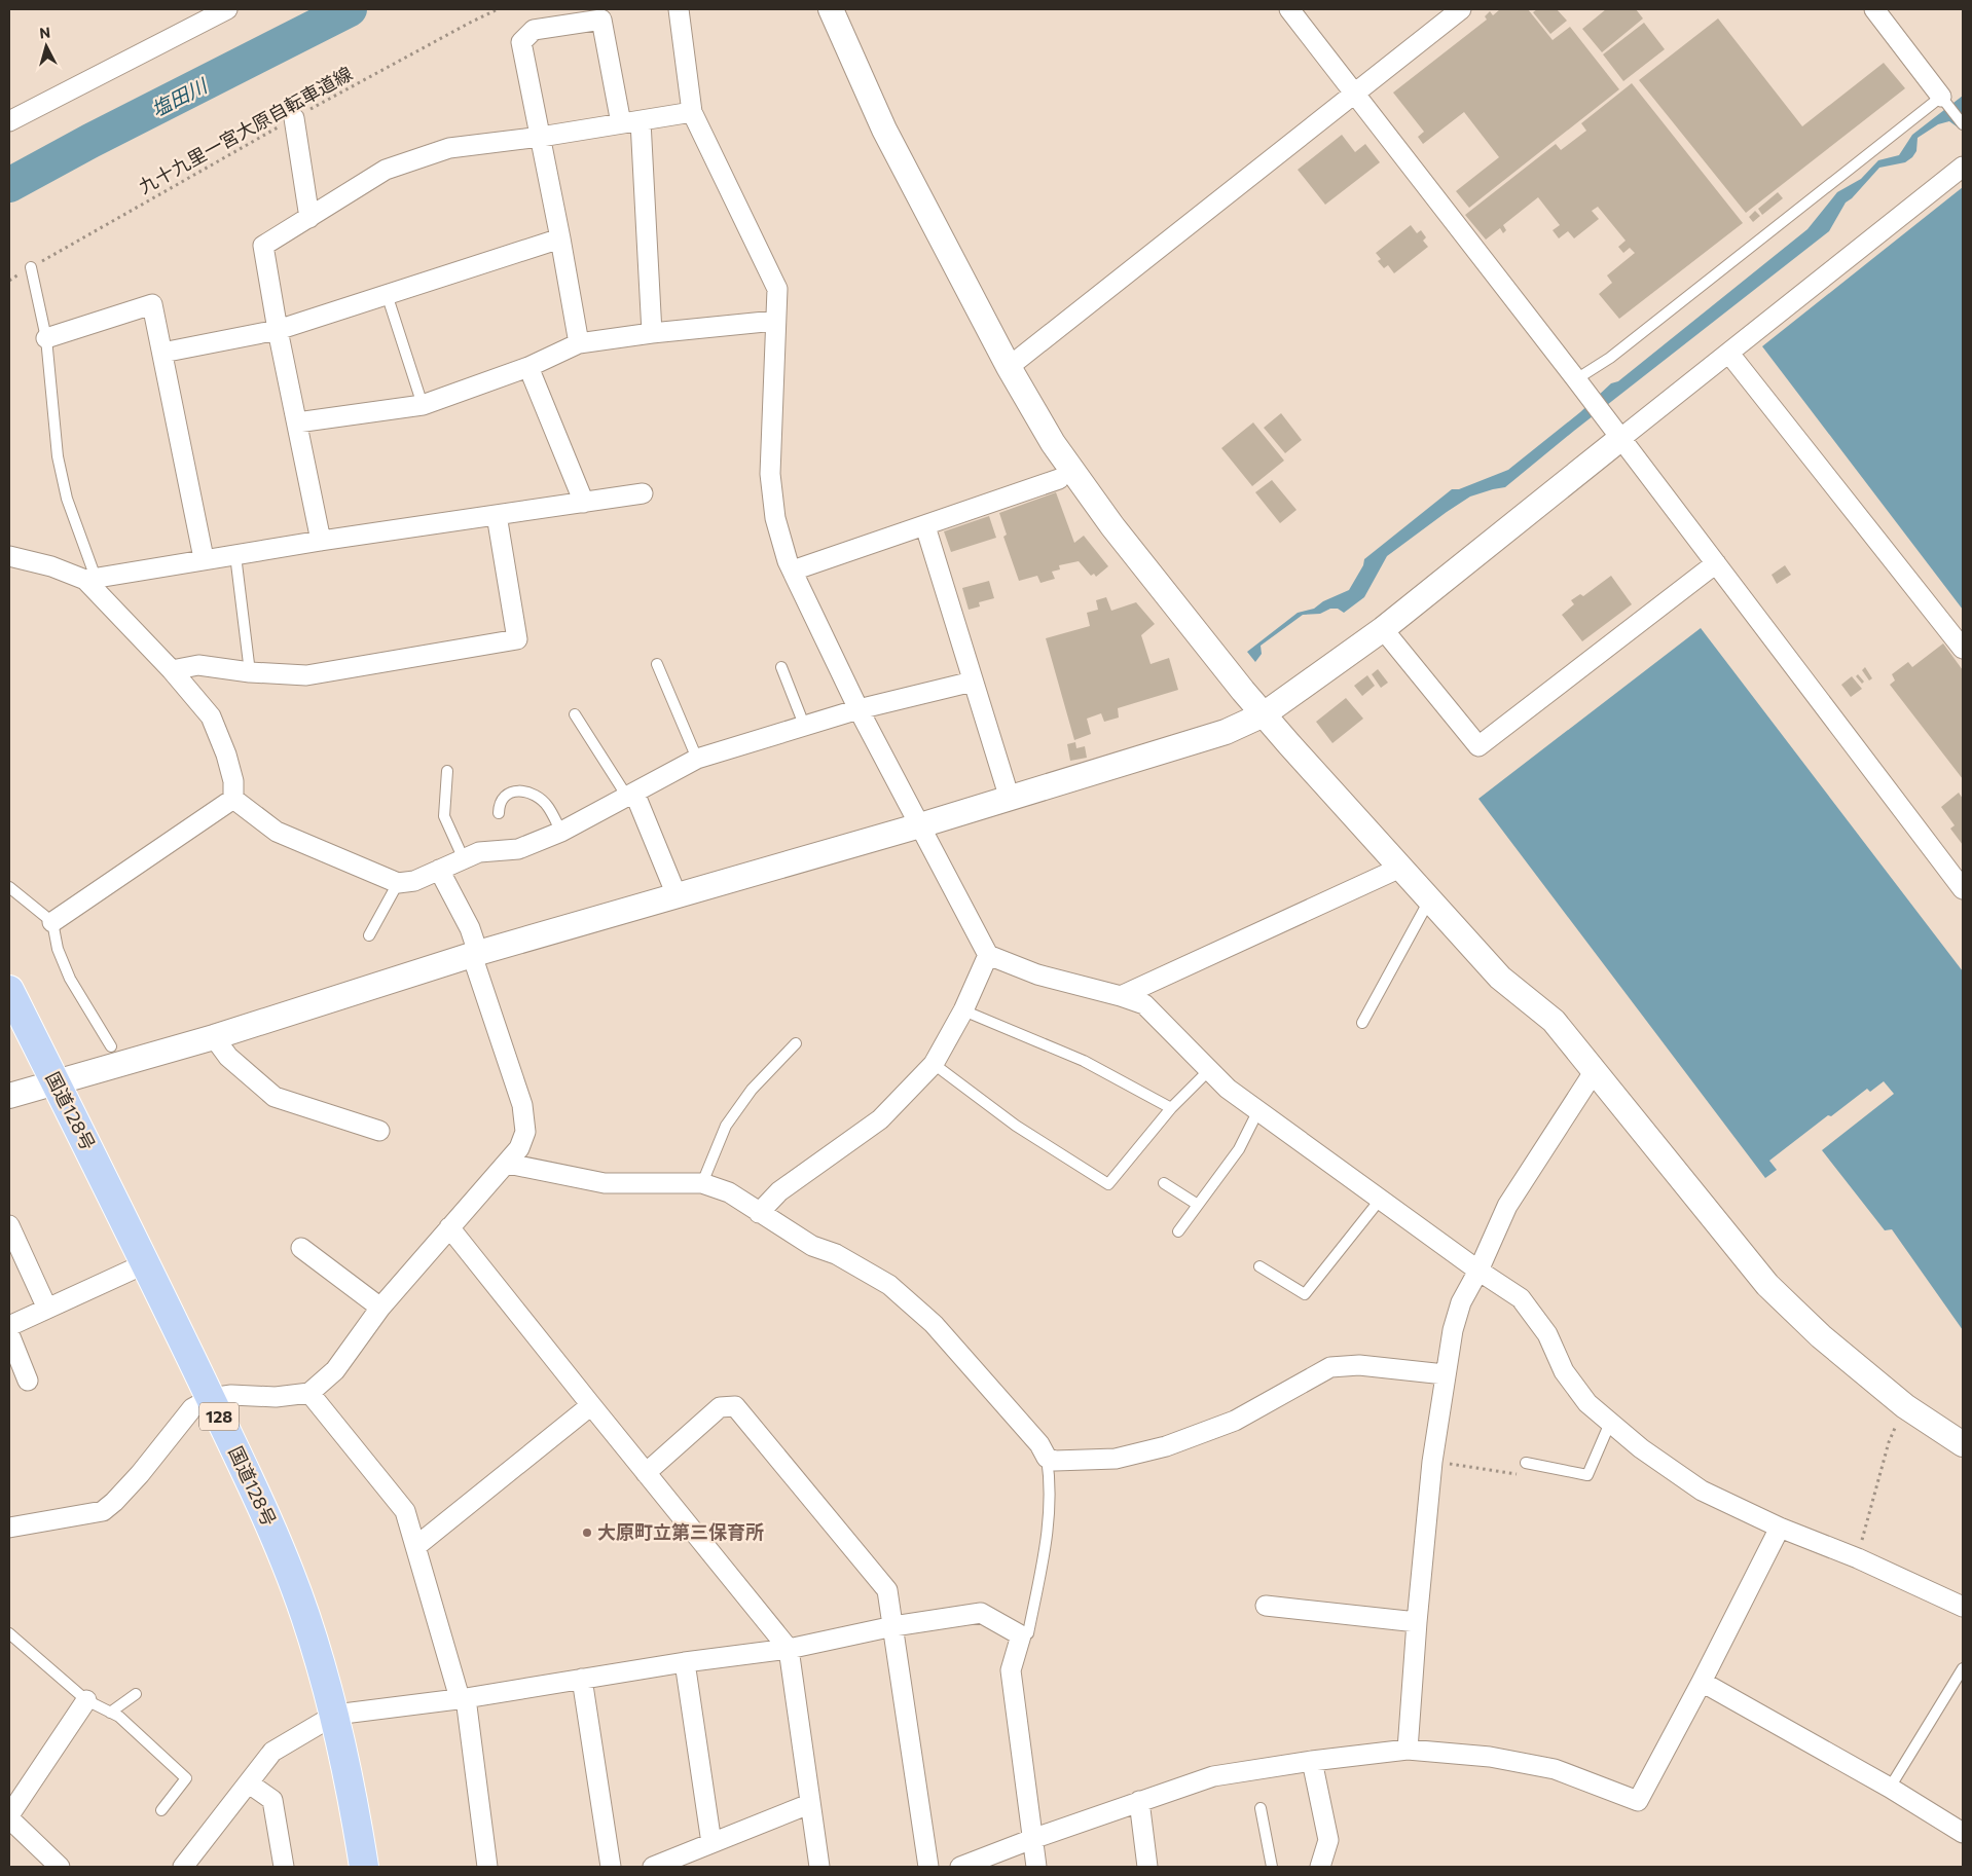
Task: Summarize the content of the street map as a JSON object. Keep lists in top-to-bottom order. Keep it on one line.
{"streets":{"highway":["国道128号","128"],"path":["九十九里一宮大原自転車道線"]},"water":["塩田川"],"places":["大原町立第三保育所"],"north":"top"}
